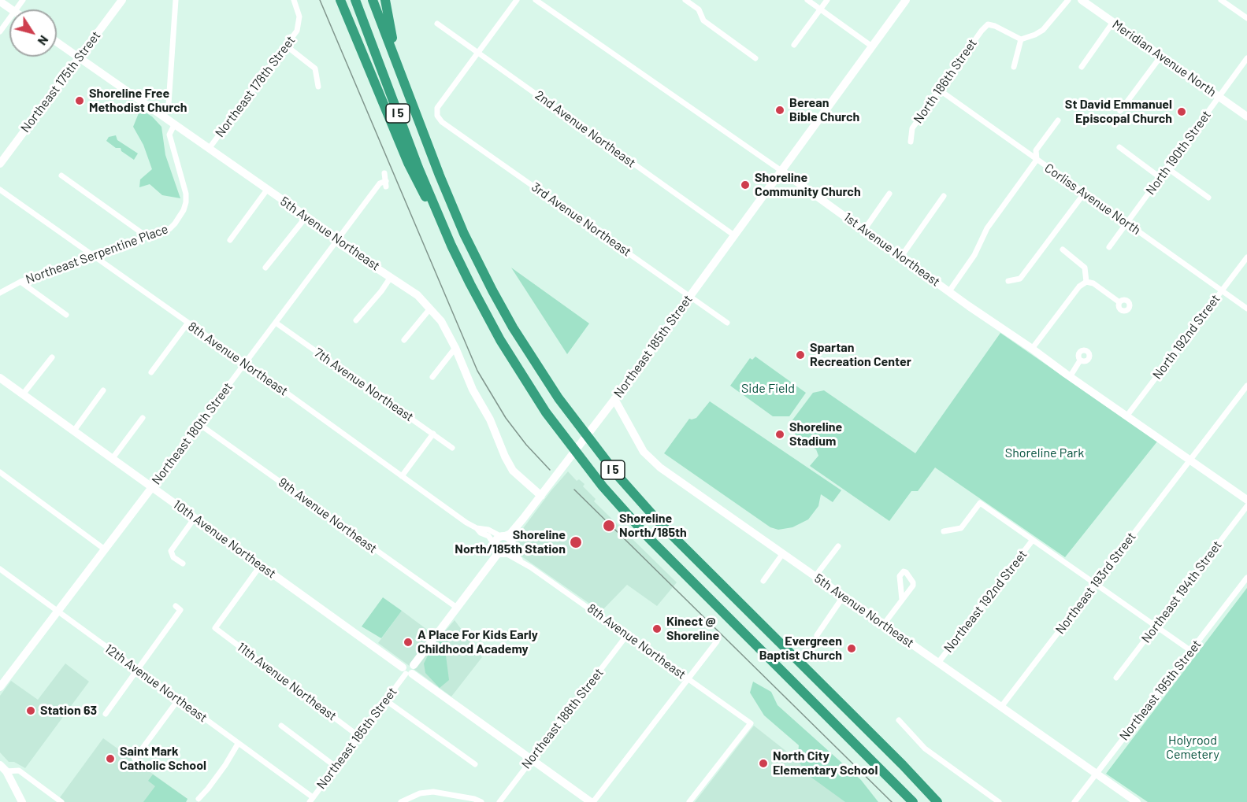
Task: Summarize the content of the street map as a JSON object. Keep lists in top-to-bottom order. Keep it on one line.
{"streets":{"highway":["I 5"],"street":["Meridian Avenue North","North 186th Street","Northeast 175th Street","Northeast 178th Street","2nd Avenue Northeast","North 190th Street","Corliss Avenue North","3rd Avenue Northeast","5th Avenue Northeast","1st Avenue Northeast","Northeast Serpentine Place","North 192nd Street","Northeast 185th Street","8th Avenue Northeast","7th Avenue Northeast","Northeast 180th Street","9th Avenue Northeast","10th Avenue Northeast","Northeast 193rd Street","Northeast 194th Street","Northeast 192nd Street","11th Avenue Northeast","12th Avenue Northeast","Northeast 195th Street","Northeast 188th Street"]},"crossings":[["Meridian Avenue North","North 190th Street"],["North 186th Street","Corliss Avenue North"],["Northeast 175th Street","5th Avenue Northeast"],["Northeast 178th Street","5th Avenue Northeast"],["2nd Avenue Northeast","3rd Avenue Northeast"],["2nd Avenue Northeast","Northeast 185th Street"],["North 190th Street","Corliss Avenue North"],["Corliss Avenue North","North 192nd Street"],["3rd Avenue Northeast","Northeast 185th Street"],["5th Avenue Northeast","Northeast Serpentine Place"],["5th Avenue Northeast","Northeast 185th Street"],["5th Avenue Northeast","Northeast 180th Street"],["5th Avenue Northeast","Northeast 193rd Street"],["5th Avenue Northeast","Northeast 192nd Street"],["5th Avenue Northeast","Northeast 195th Street"],["1st Avenue Northeast","North 192nd Street"],["1st Avenue Northeast","Northeast 185th Street"],["1st Avenue Northeast","Northeast 193rd Street"],["Northeast Serpentine Place","8th Avenue Northeast"],["Northeast 185th Street","8th Avenue Northeast"],["Northeast 185th Street","10th Avenue Northeast"],["Northeast 185th Street","11th Avenue Northeast"],["Northeast 185th Street","12th Avenue Northeast"],["8th Avenue Northeast","Northeast 180th Street"],["8th Avenue Northeast","Northeast 188th Street"],["7th Avenue Northeast","Northeast 180th Street"],["Northeast 180th Street","9th Avenue Northeast"],["Northeast 180th Street","10th Avenue Northeast"],["Northeast 180th Street","12th Avenue Northeast"],["10th Avenue Northeast","11th Avenue Northeast"],["10th Avenue Northeast","Northeast 188th Street"]],"parks":["Side Field","Shoreline Park","Holyrood Cemetery"],"places":["Shoreline Free Methodist Church","Berean Bible Church","St David Emmanuel Episcopal Church","Shoreline Community Church","Spartan Recreation Center","Shoreline Stadium","Shoreline North/185th","Shoreline North/185th Station","Kinect @ Shoreline","A Place For Kids Early Childhood Academy","Evergreen Baptist Church","Station 63","Saint Mark Catholic School","North City Elementary School"],"north":"bottom right"}
